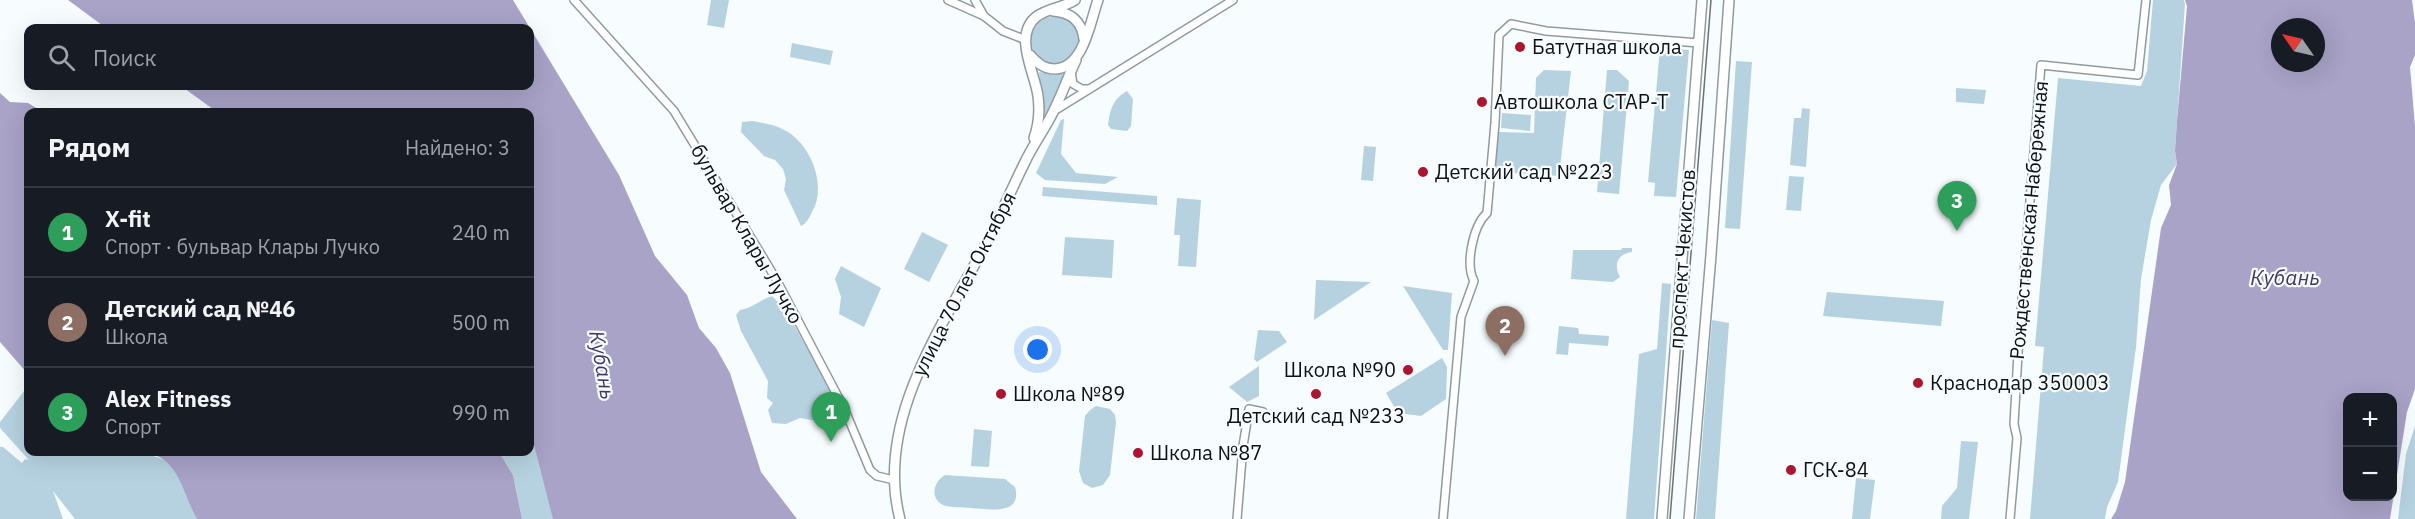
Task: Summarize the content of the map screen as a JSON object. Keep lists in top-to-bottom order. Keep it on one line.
{"streets":{"main road":["проспект Чекистов","улица 70 лет Октября"],"street":["Рождественская Набережная","бульвар Клары Лучко"]},"crossings":[["бульвар Клары Лучко","улица 70 лет Октября"]],"water":["Кубань"],"places":["Батутная школа","Автошкола СТАР-Т","Детский сад №223","Школа №90","Краснодар 350003","Школа №89","Детский сад №233","Школа №87","ГСК-84"],"north":"top left","page":{"search":"Поиск","heading":["Рядом","Найдено: 3"],"pins":["3","2","1"],"list":[{"mark":"1","name":"X-fit","note":"Спорт · бульвар Клары Лучко","value":"240 m"},{"mark":"2","name":"Детский сад №46","note":"Школа","value":"500 m"},{"mark":"3","name":"Alex Fitness","note":"Спорт","value":"990 m"}],"map_buttons":["+","−"]}}
